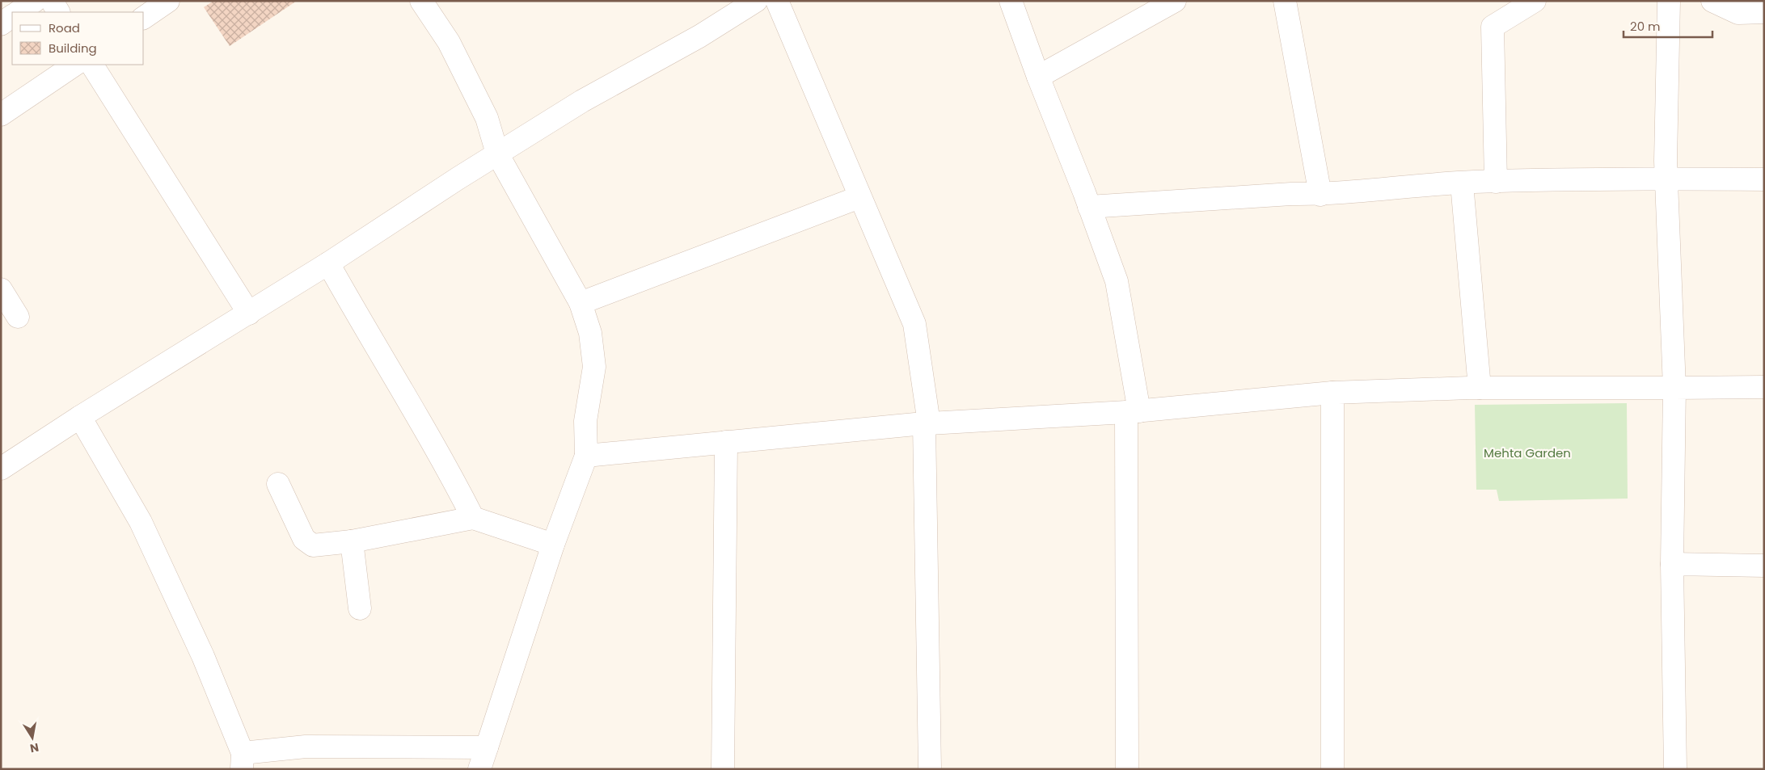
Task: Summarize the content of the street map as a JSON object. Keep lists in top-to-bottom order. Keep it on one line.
{"parks":["Mehta Garden"],"legend":["Road","Building"],"scale_bar":"20 m","north":"bottom"}
